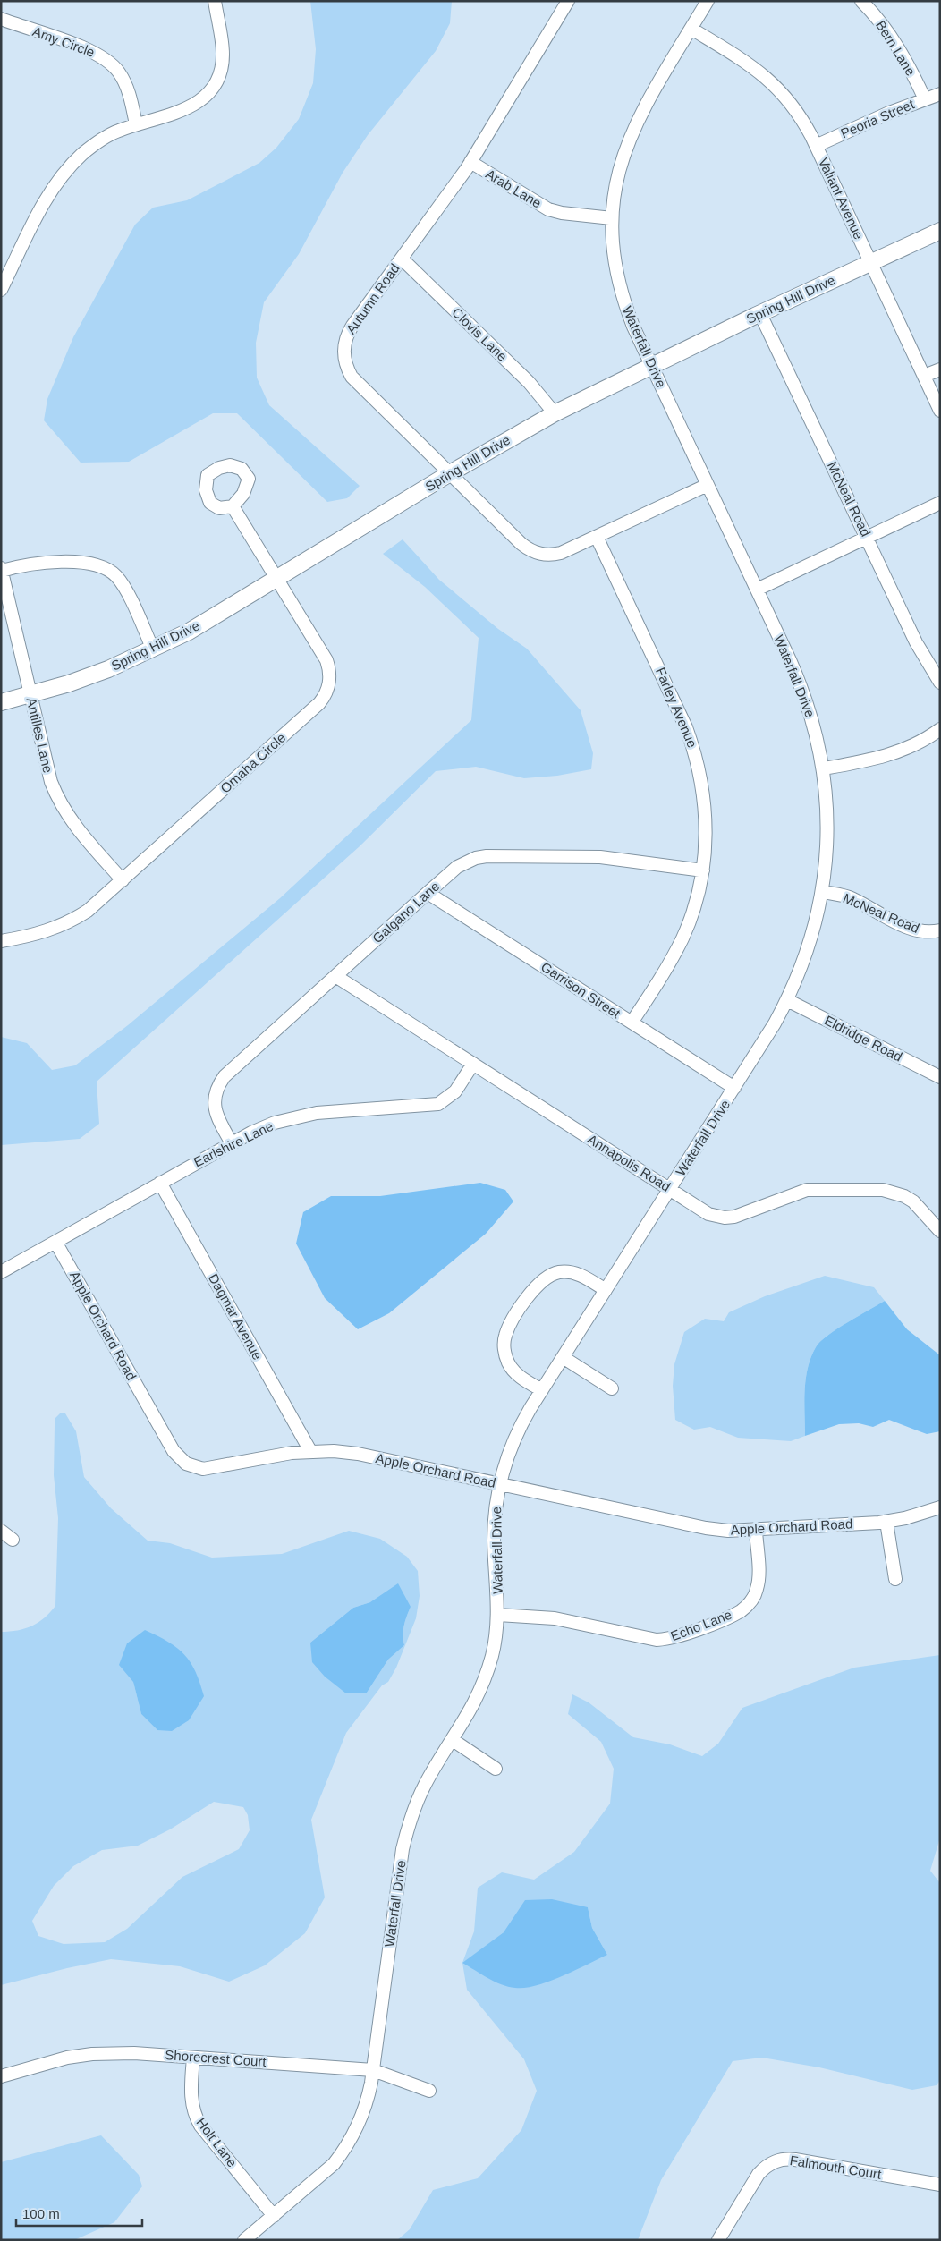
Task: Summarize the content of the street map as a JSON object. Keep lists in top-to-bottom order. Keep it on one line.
{"streets":{"main road":["Spring Hill Drive"],"street":["Amy Circle","Bern Lane","Peoria Street","Arab Lane","Valiant Avenue","Autumn Road","Clovis Lane","Waterfall Drive","McNeal Road","Farley Avenue","Antilles Lane","Omaha Circle","Galgano Lane","Garrison Street","Eldridge Road","Earlshire Lane","Annapolis Road","Dagmar Avenue","Apple Orchard Road","Echo Lane","Shorecrest Court","Holt Lane","Falmouth Court"]},"crossings":[["Bern Lane","Peoria Street"],["Peoria Street","Valiant Avenue"],["Arab Lane","Autumn Road"],["Arab Lane","Waterfall Drive"],["Valiant Avenue","Spring Hill Drive"],["Valiant Avenue","Waterfall Drive"],["Autumn Road","Spring Hill Drive"],["Autumn Road","Clovis Lane"],["Autumn Road","Farley Avenue"],["Spring Hill Drive","Clovis Lane"],["Spring Hill Drive","Waterfall Drive"],["Spring Hill Drive","McNeal Road"],["Spring Hill Drive","Antilles Lane"],["Spring Hill Drive","Omaha Circle"],["Waterfall Drive","McNeal Road"],["Waterfall Drive","Garrison Street"],["Waterfall Drive","Eldridge Road"],["Waterfall Drive","Annapolis Road"],["Waterfall Drive","Apple Orchard Road"],["Waterfall Drive","Echo Lane"],["Waterfall Drive","Shorecrest Court"],["Waterfall Drive","Holt Lane"],["Farley Avenue","Galgano Lane"],["Farley Avenue","Garrison Street"],["Antilles Lane","Omaha Circle"],["Galgano Lane","Garrison Street"],["Galgano Lane","Earlshire Lane"],["Galgano Lane","Annapolis Road"],["Earlshire Lane","Annapolis Road"],["Earlshire Lane","Dagmar Avenue"],["Earlshire Lane","Apple Orchard Road"],["Dagmar Avenue","Apple Orchard Road"],["Apple Orchard Road","Echo Lane"],["Shorecrest Court","Holt Lane"]],"scale_bar":"100 m"}
